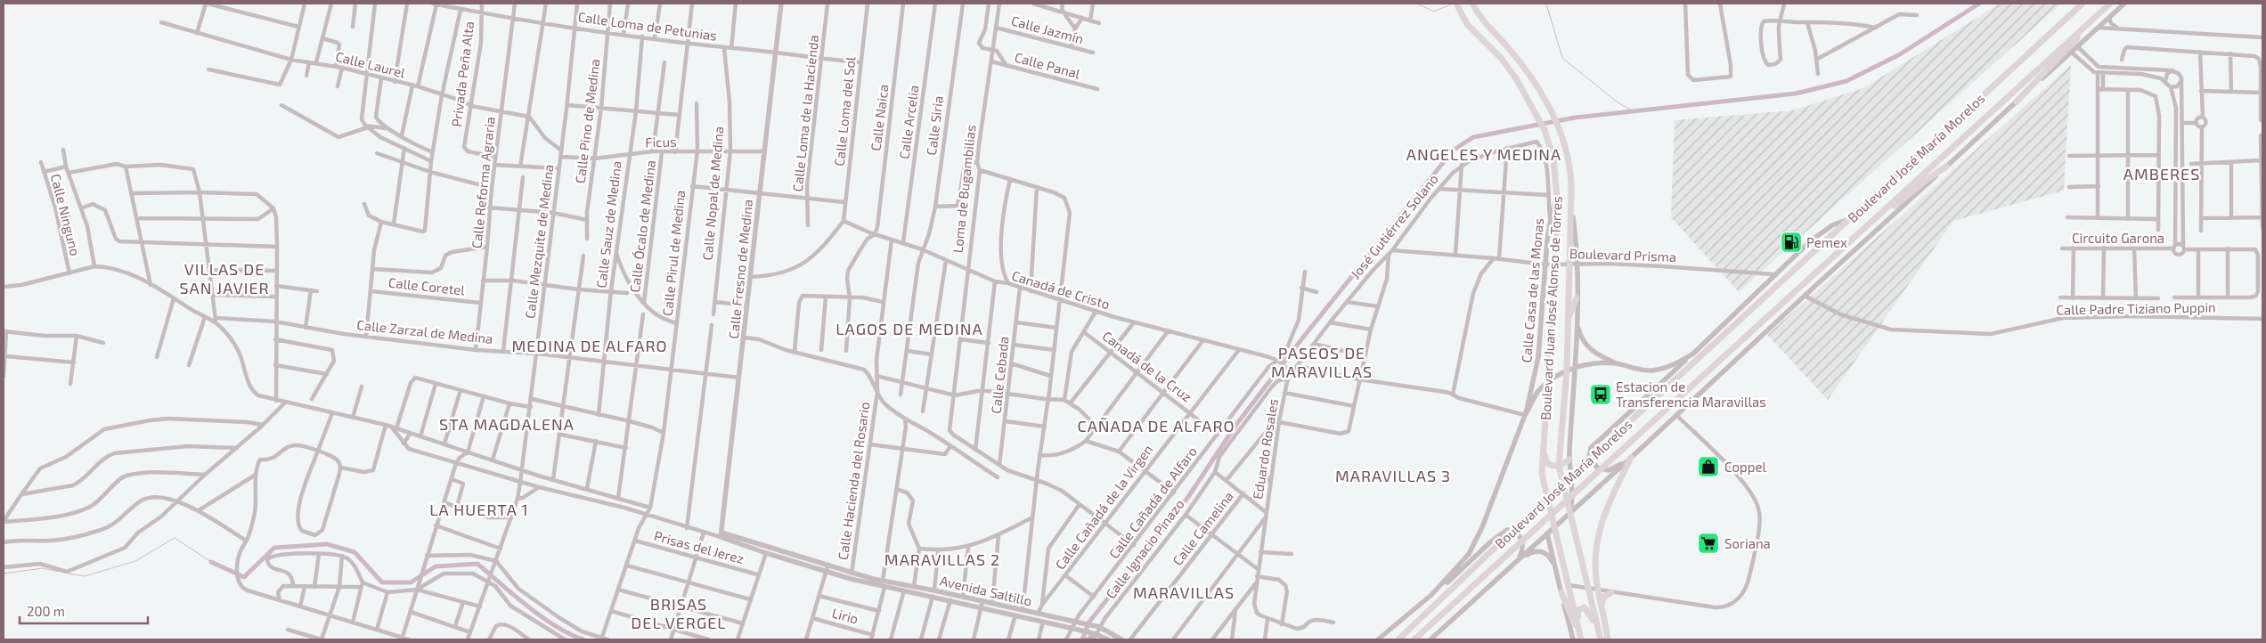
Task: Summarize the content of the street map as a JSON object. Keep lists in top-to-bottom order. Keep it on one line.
{"streets":{"main road":["Boulevard José María Morelos","Boulevard Juan José Alonso de Torres"],"street":["Calle Loma de Petunias","Calle Jazmín","Calle Laurel","Calle Panal","Privada Peña Alta","Calle Loma del Sol","Calle Loma de la Hacienda","Calle Naica","Calle Pino de Medina","Calle Arcelia","Calle Siria","Ficus","Calle Reforma Agraria","Loma de Bugambilias","Calle Nopal de Medina","Calle Ninguno","Calle Sauz de Medina","Calle Ócalo de Medina","José Gutiérrez Solano","Circuito Garona","Calle Mezquite de Medina","Calle Pirul de Medina","Boulevard Prisma","Calle Fresno de Medina","Calle Coretel","Canadá de Cristo","Calle Casa de las Monas","Calle Padre Tiziano Puppin","Calle Zarzal de Medina","Canadá de la Cruz","Calle Cebada","Eduardo Rosales","Calle Hacienda del Rosario","Calle Cañadá de Alfaro","Calle Cañadá de la Virgen","Calle Camelina","Prisas del Jerez","Calle Ignacio Pinazo","Avenida Saltillo","Lirio"]},"crossings":[["Calle Loma de Petunias","Privada Peña Alta"],["Calle Loma de Petunias","Calle Loma del Sol"],["Calle Loma de Petunias","Calle Loma de la Hacienda"],["Calle Loma de Petunias","Calle Pino de Medina"],["Calle Loma de Petunias","Calle Reforma Agraria"],["Calle Loma de Petunias","Calle Nopal de Medina"],["Calle Loma de Petunias","Calle Sauz de Medina"],["Calle Loma de Petunias","Calle Mezquite de Medina"],["Calle Loma de Petunias","Calle Fresno de Medina"],["Calle Jazmín","Loma de Bugambilias"],["Calle Laurel","Privada Peña Alta"],["Calle Laurel","Calle Reforma Agraria"],["Calle Panal","Loma de Bugambilias"],["Privada Peña Alta","Calle Reforma Agraria"],["Calle Loma del Sol","Canadá de Cristo"],["Calle Naica","Canadá de Cristo"],["Calle Pino de Medina","Ficus"],["Calle Arcelia","Canadá de Cristo"],["Calle Siria","Canadá de Cristo"],["Ficus","Calle Nopal de Medina"],["Ficus","Calle Sauz de Medina"],["Ficus","Calle Ócalo de Medina"],["Ficus","Calle Mezquite de Medina"],["Ficus","Calle Pirul de Medina"],["Ficus","Calle Fresno de Medina"],["Calle Reforma Agraria","Calle Coretel"],["Calle Reforma Agraria","Calle Zarzal de Medina"],["Loma de Bugambilias","Canadá de Cristo"],["Calle Sauz de Medina","Calle Zarzal de Medina"],["José Gutiérrez Solano","Boulevard Prisma"],["José Gutiérrez Solano","Calle Casa de las Monas"],["José Gutiérrez Solano","Eduardo Rosales"],["Calle Mezquite de Medina","Calle Zarzal de Medina"],["Calle Mezquite de Medina","Avenida Saltillo"],["Calle Pirul de Medina","Calle Zarzal de Medina"],["Calle Pirul de Medina","Prisas del Jerez"],["Calle Pirul de Medina","Avenida Saltillo"],["Boulevard Prisma","Calle Casa de las Monas"],["Boulevard Prisma","Boulevard Juan José Alonso de Torres"],["Calle Fresno de Medina","Calle Zarzal de Medina"],["Calle Fresno de Medina","Avenida Saltillo"],["Canadá de Cristo","Calle Cebada"],["Canadá de Cristo","Calle Hacienda del Rosario"],["Canadá de Cristo","Calle Cañadá de Alfaro"],["Canadá de Cristo","Calle Cañadá de la Virgen"],["Canadá de la Cruz","Calle Cañadá de Alfaro"],["Canadá de la Cruz","Calle Cañadá de la Virgen"],["Eduardo Rosales","Calle Camelina"],["Eduardo Rosales","Calle Ignacio Pinazo"],["Calle Hacienda del Rosario","Avenida Saltillo"],["Calle Cañadá de Alfaro","Avenida Saltillo"],["Calle Cañadá de la Virgen","Avenida Saltillo"],["Calle Ignacio Pinazo","Avenida Saltillo"]],"districts":["ANGELES Y MEDINA","AMBERES","VILLAS DE SAN JAVIER","LAGOS DE MEDINA","MEDINA DE ALFARO","PASEOS DE MARAVILLAS","STA MAGDALENA","CAÑADA DE ALFARO","MARAVILLAS 3","LA HUERTA 1","MARAVILLAS 2","MARAVILLAS","BRISAS DEL VERGEL"],"places":{"fuel station":["Pemex"],"bus stop":["Estacion de Transferencia Maravillas"],"shop":["Coppel"],"supermarket":["Soriana"]},"scale_bar":"200 m"}
